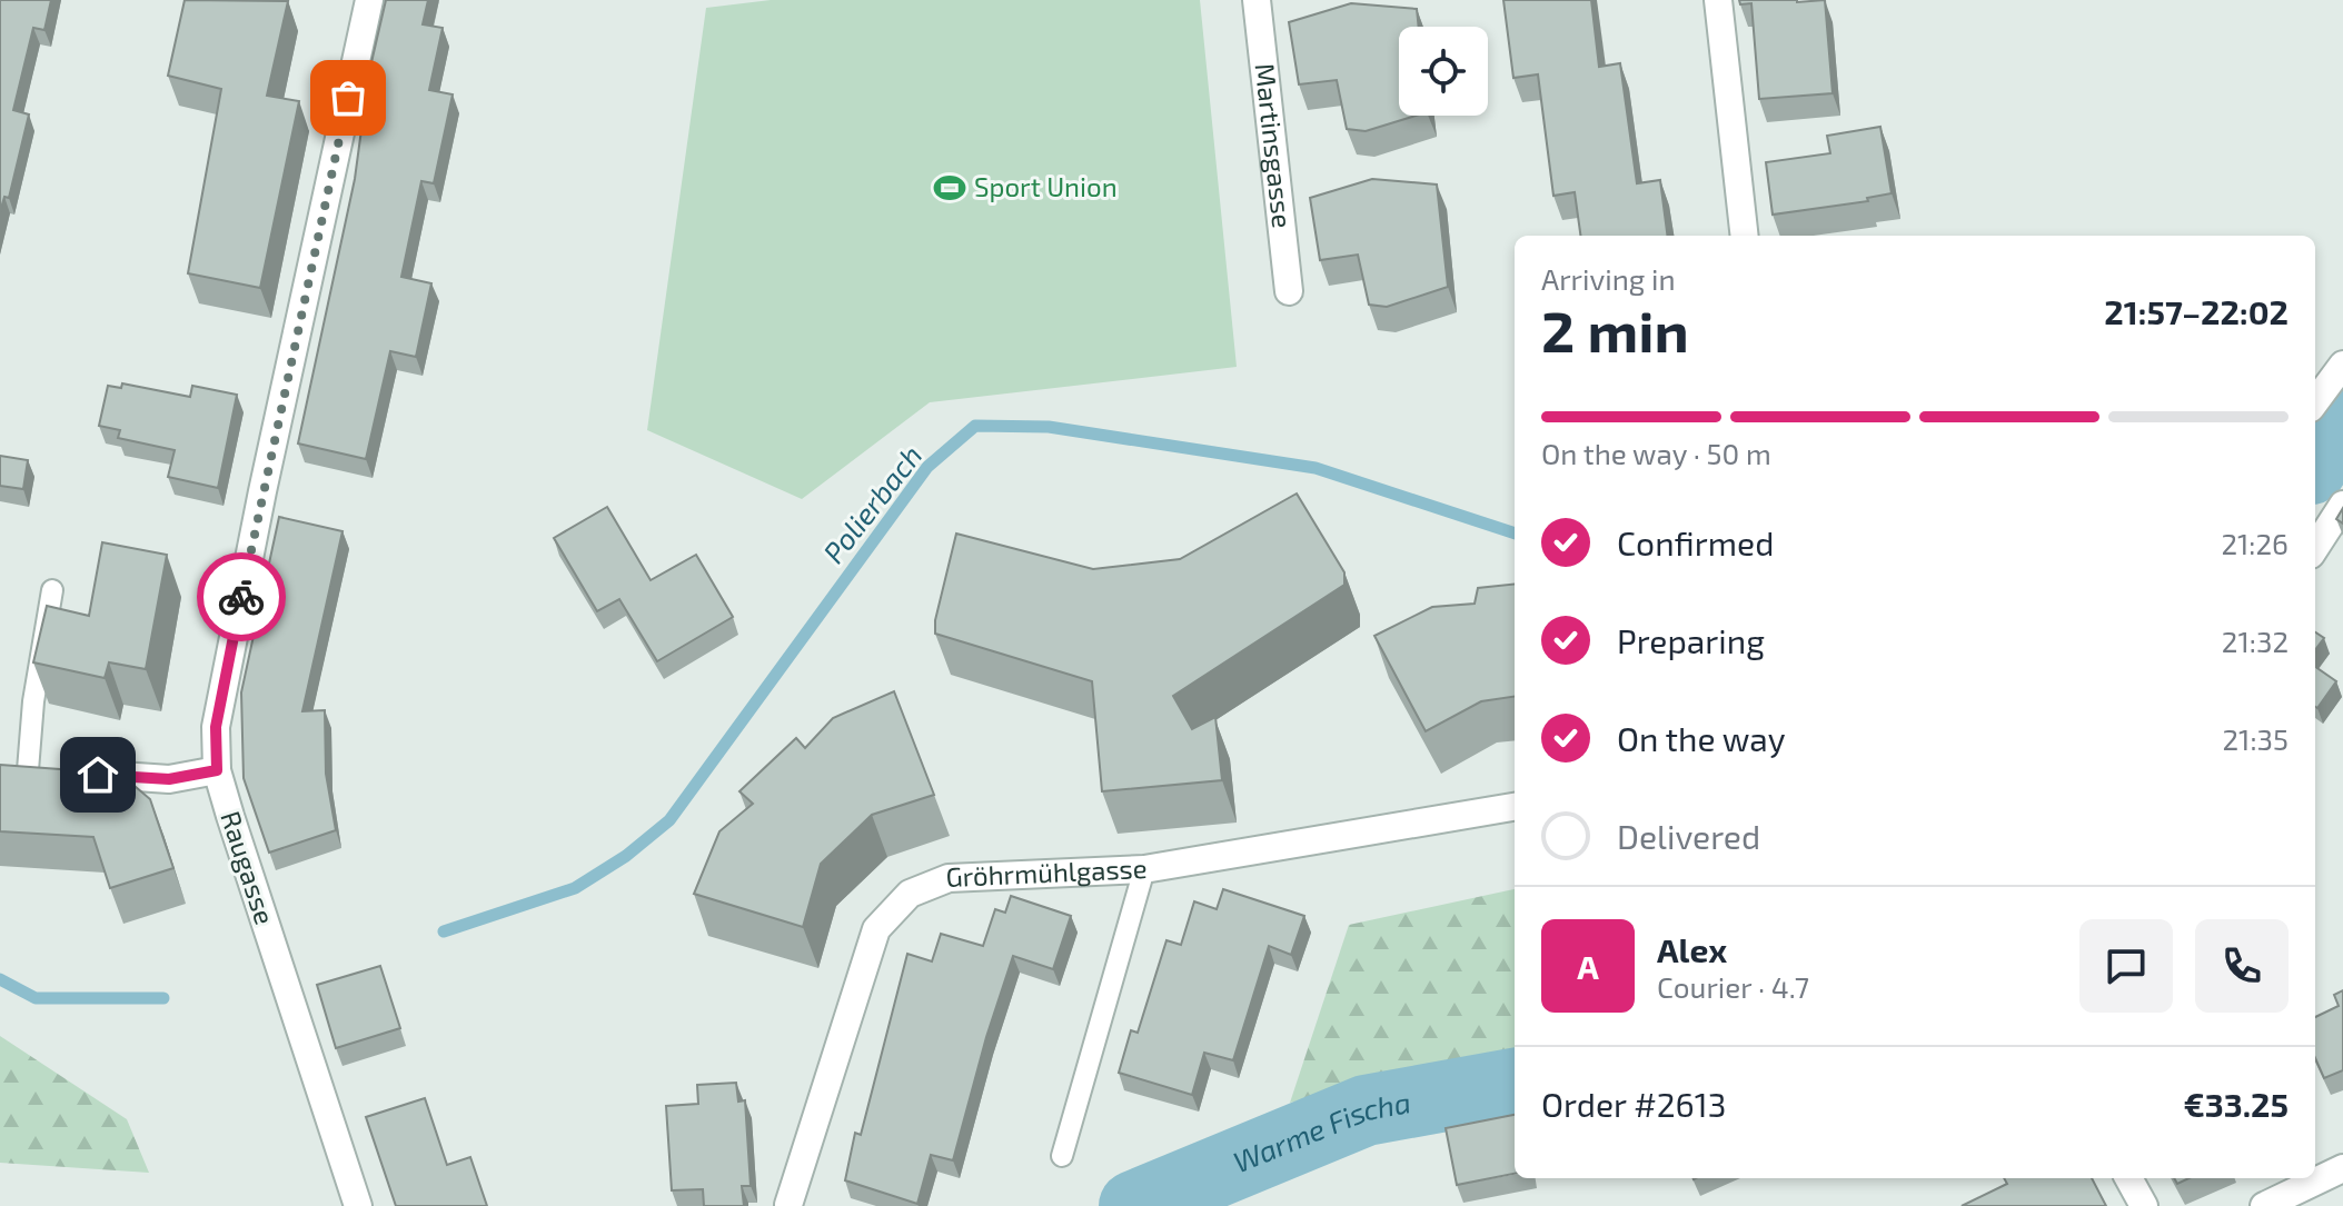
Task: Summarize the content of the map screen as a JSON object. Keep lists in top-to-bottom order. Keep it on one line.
{"streets":{"street":["Martinsgasse","Raugasse","Gröhrmühlgasse"]},"water":["Polierbach","Warme Fischa"],"places":{"sports":["Sport Union"]},"page":{"heading":["2 min","Arriving in","21:57–22:02"],"panel":["Alex","Courier · 4.7","Order #2613","€33.25"],"bar":"On the way · 50 m","list":[["Confirmed","21:26"],["Preparing","21:32"],["On the way","21:35"],"Delivered"],"round":"A"}}
